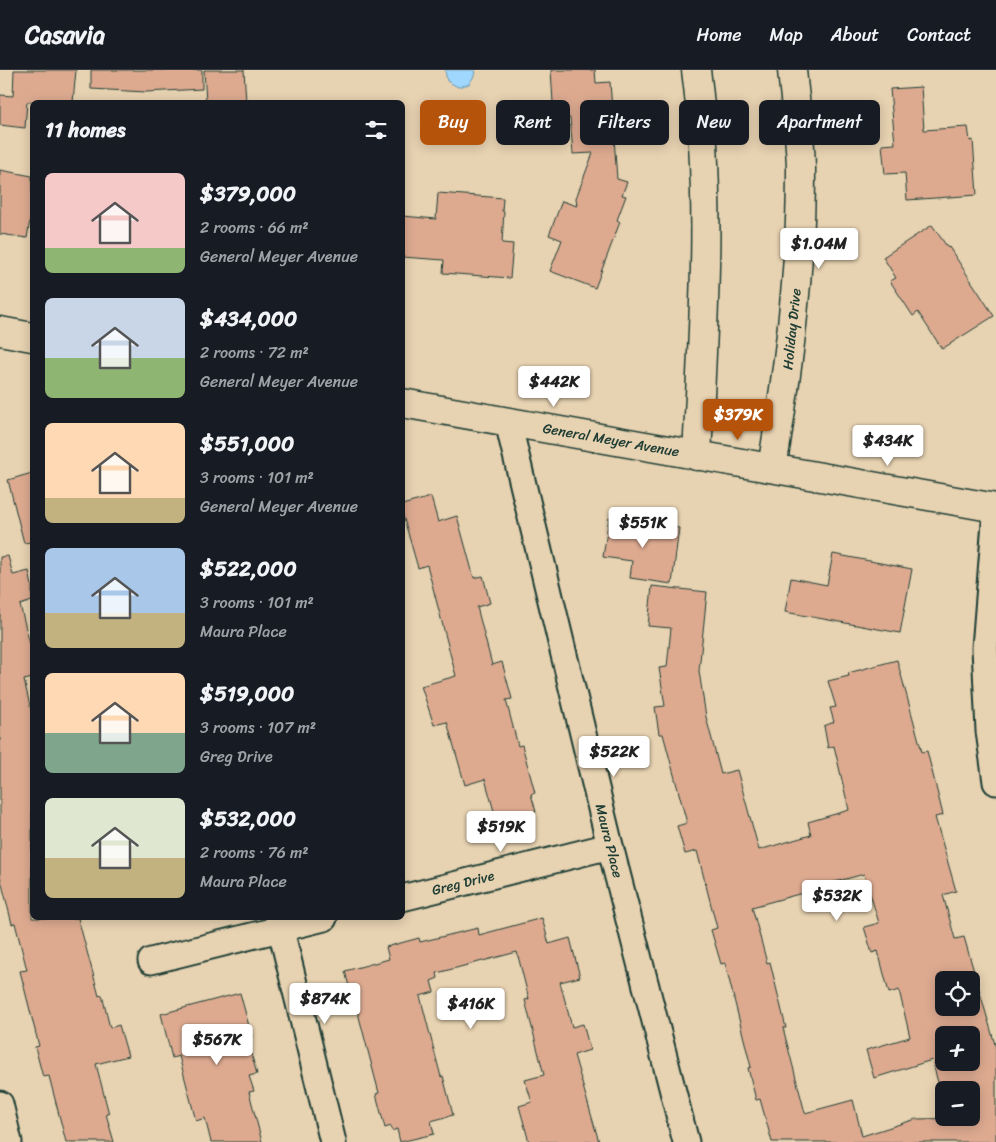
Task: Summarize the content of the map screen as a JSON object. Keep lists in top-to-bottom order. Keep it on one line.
{"streets":{"street":["Holiday Drive","General Meyer Avenue","Maura Place","Greg Drive"]},"crossings":[["Holiday Drive","General Meyer Avenue"],["General Meyer Avenue","Maura Place"],["Maura Place","Greg Drive"]],"page":{"header":"Casavia","nav":["Home","Map","About","Contact"],"chip":["Buy","Rent","Filters","New","Apartment"],"heading":"11 homes","list":[{"name":"$379,000","note":"2 rooms · 66 m² · General Meyer Avenue"},{"name":"$434,000","note":"2 rooms · 72 m² · General Meyer Avenue"},{"name":"$551,000","note":"3 rooms · 101 m² · General Meyer Avenue"},{"name":"$522,000","note":"3 rooms · 101 m² · Maura Place"},{"name":"$519,000","note":"3 rooms · 107 m² · Greg Drive"},{"name":"$532,000","note":"2 rooms · 76 m² · Maura Place"}],"price":["$1.04M","$442K","$379K","$434K","$551K","$522K","$519K","$532K","$874K","$416K","$567K"],"map_buttons":["+","−"]}}
